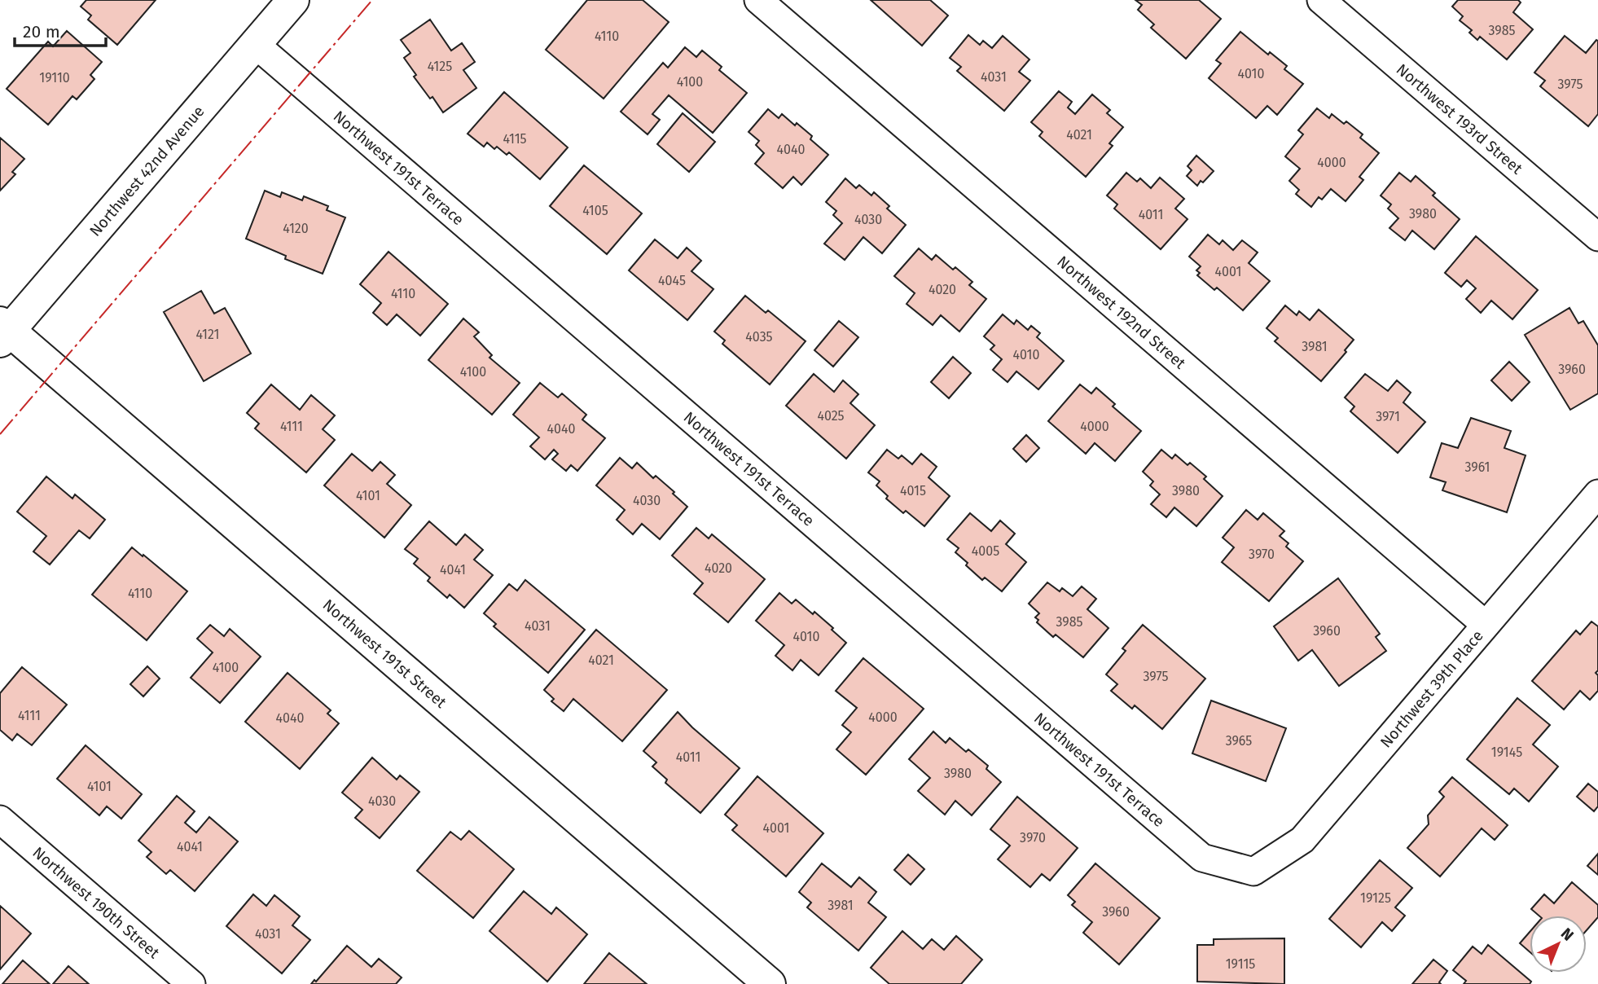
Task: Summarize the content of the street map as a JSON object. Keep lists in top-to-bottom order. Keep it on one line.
{"streets":{"street":["Northwest 193rd Street","Northwest 191st Terrace","Northwest 42nd Avenue","Northwest 192nd Street","Northwest 191st Street","Northwest 39th Place","Northwest 190th Street"]},"crossings":[["Northwest 191st Terrace","Northwest 42nd Avenue"],["Northwest 191st Terrace","Northwest 39th Place"],["Northwest 42nd Avenue","Northwest 191st Street"],["Northwest 192nd Street","Northwest 39th Place"]],"house_numbers":["3985","4110","4125","4010","4031","19110","4100","3975","4021","4115","4040","4000","4105","3980","4011","4030","4120","4001","4045","4020","4110","4121","4035","3981","4010","3960","4100","4025","3971","4111","4000","4040","3961","4015","3980","4101","4030","4005","3970","4020","4041","4110","3985","4031","3960","4010","4021","4100","3975","4111","4000","4040","3965","19145","4011","3980","4101","4030","4001","3970","4041","19125","3981","3960","4031","19115"],"scale_bar":"20 m","north":"top right"}
